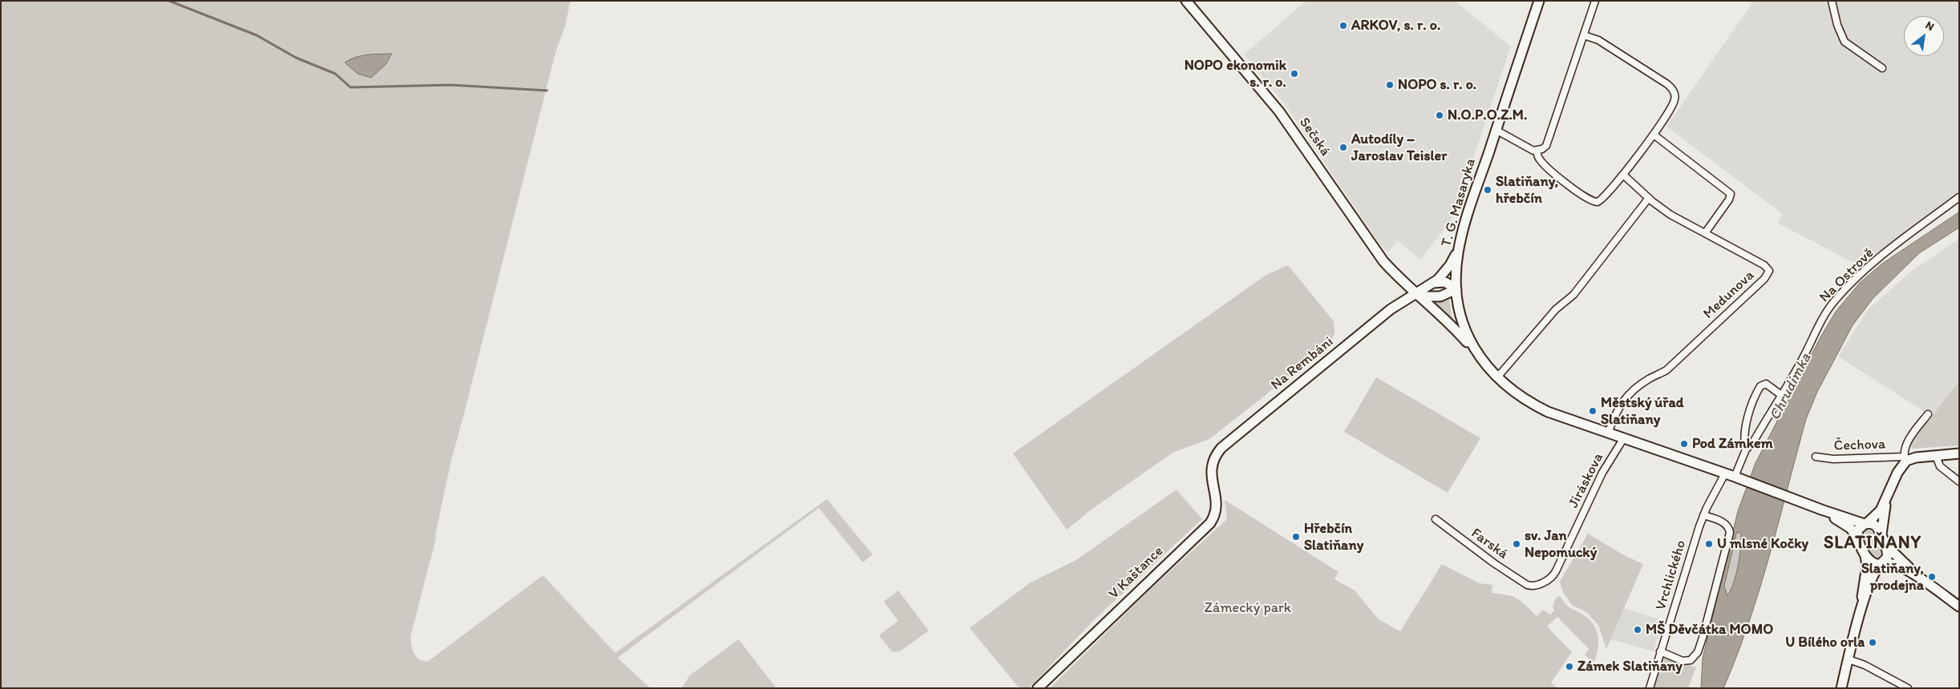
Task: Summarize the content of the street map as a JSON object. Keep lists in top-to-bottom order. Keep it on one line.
{"streets":{"street":["Sečská","T. G. Masaryka","Na Ostrově","Medunova","Na Rembáni","Čechova","Jiráskova","Farská","V Kaštance","Vrchlického"]},"crossings":[["Sečská","T. G. Masaryka"],["Sečská","Na Rembáni"],["T. G. Masaryka","Na Ostrově"],["T. G. Masaryka","Medunova"],["T. G. Masaryka","Jiráskova"],["T. G. Masaryka","Vrchlického"],["Na Rembáni","V Kaštance"],["Jiráskova","Farská"]],"districts":["SLATIŇANY"],"water":["Chrudimka"],"parks":["Zámecký park"],"places":["ARKOV, s. r. o.","NOPO ekonomik s. r. o.","NOPO s. r. o.","N.O.P.O.Z.M.","Autodíly – Jaroslav Teisler","Slatiňany, hřebčín","Městský úřad Slatiňany","Pod Zámkem","Hřebčín Slatiňany","sv. Jan Nepomucký","U mlsné Kočky","Slatiňany, prodejna","MŠ Děvčátka MOMO","U Bílého orla","Zámek Slatiňany"],"north":"top right"}
